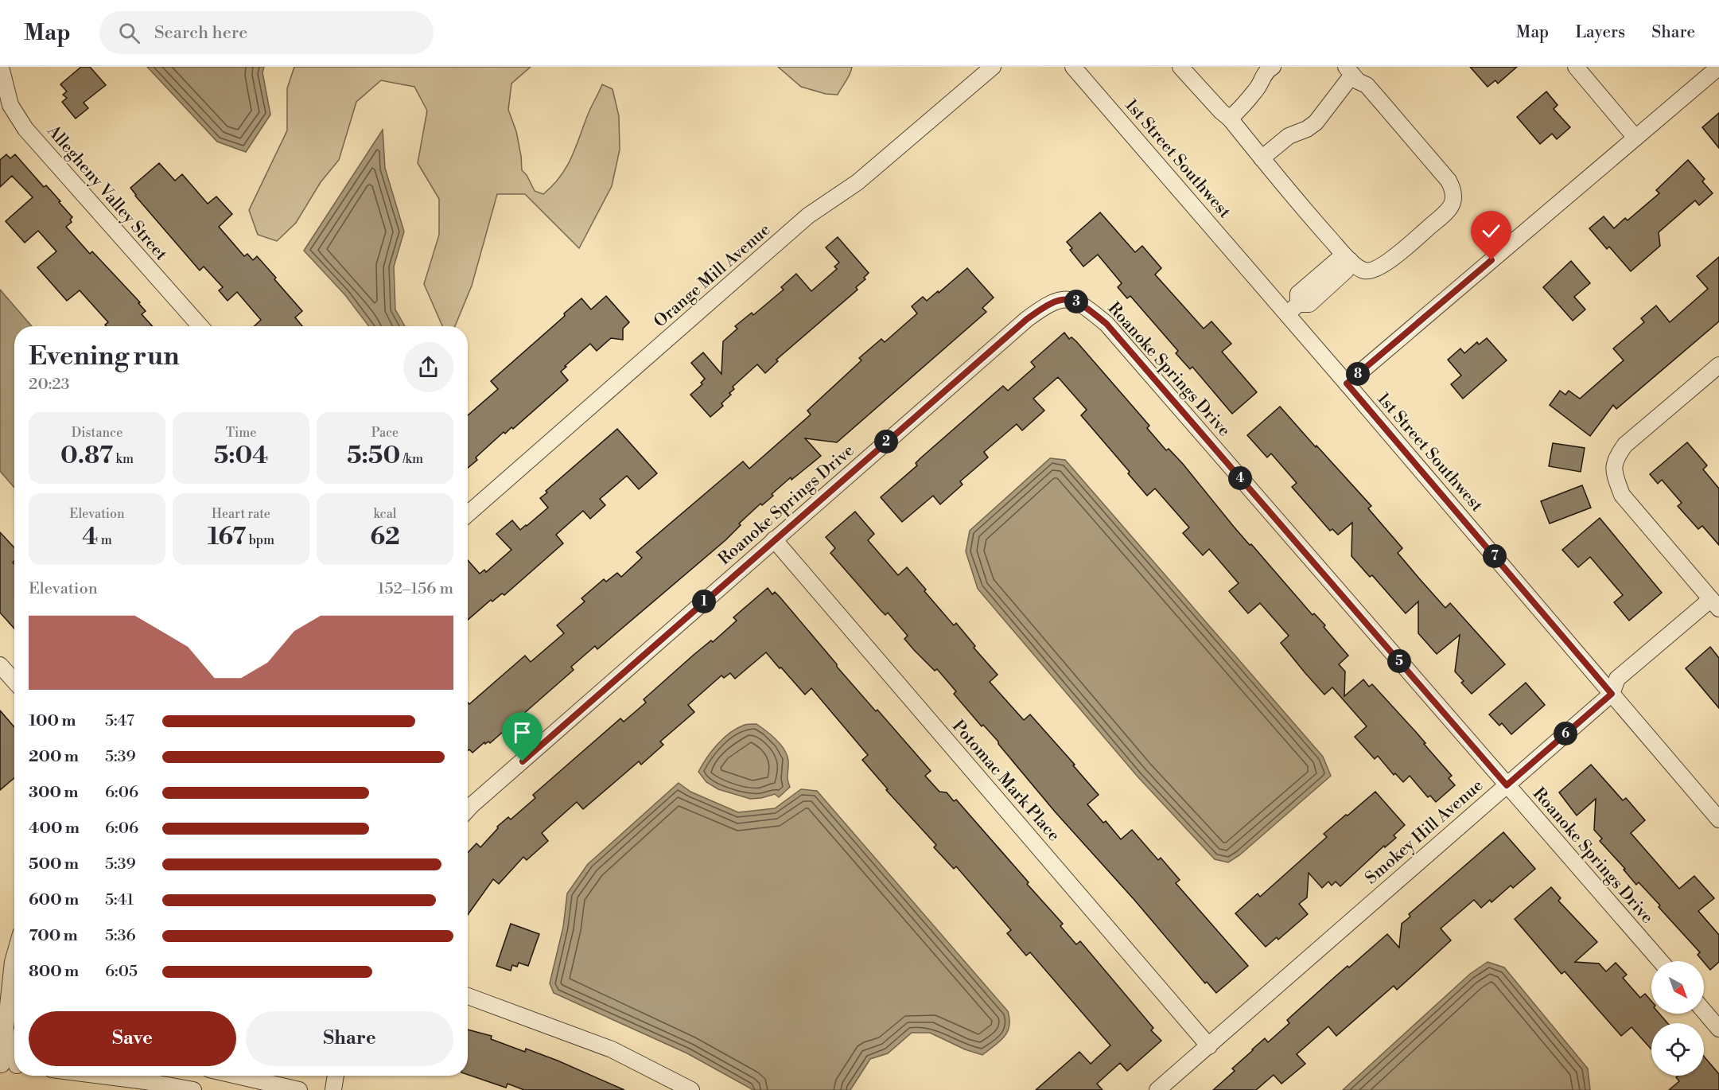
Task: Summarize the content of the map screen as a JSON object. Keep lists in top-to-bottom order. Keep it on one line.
{"streets":{"street":["1st Street Southwest","Allegheny Valley Street","Orange Mill Avenue","Roanoke Springs Drive","Potomac Mark Place","Smokey Hill Avenue"]},"crossings":[["1st Street Southwest","Smokey Hill Avenue"],["Roanoke Springs Drive","Potomac Mark Place"],["Roanoke Springs Drive","Smokey Hill Avenue"],["Potomac Mark Place","Smokey Hill Avenue"]],"north":"bottom right","page":{"header":"Map","search":"Search here","nav":["Map","Layers","Share"],"pins":["3","8","2","4","7","1","5","6"],"heading":["Evening run","20:23"],"stats":[["Distance","0.87 km"],["Time","5:04"],["Pace","5:50 /km"],["Elevation","4 m"],["Heart rate","167 bpm"],["kcal","62"]],"chart":["Elevation","152–156 m"],"list":[{"name":"100 m","note":"5:47"},{"name":"200 m","note":"5:39"},{"name":"300 m","note":"6:06"},{"name":"400 m","note":"6:06"},{"name":"500 m","note":"5:39"},{"name":"600 m","note":"5:41"},{"name":"700 m","note":"5:36"},{"name":"800 m","note":"6:05"}],"buttons":["Save","Share"]}}
